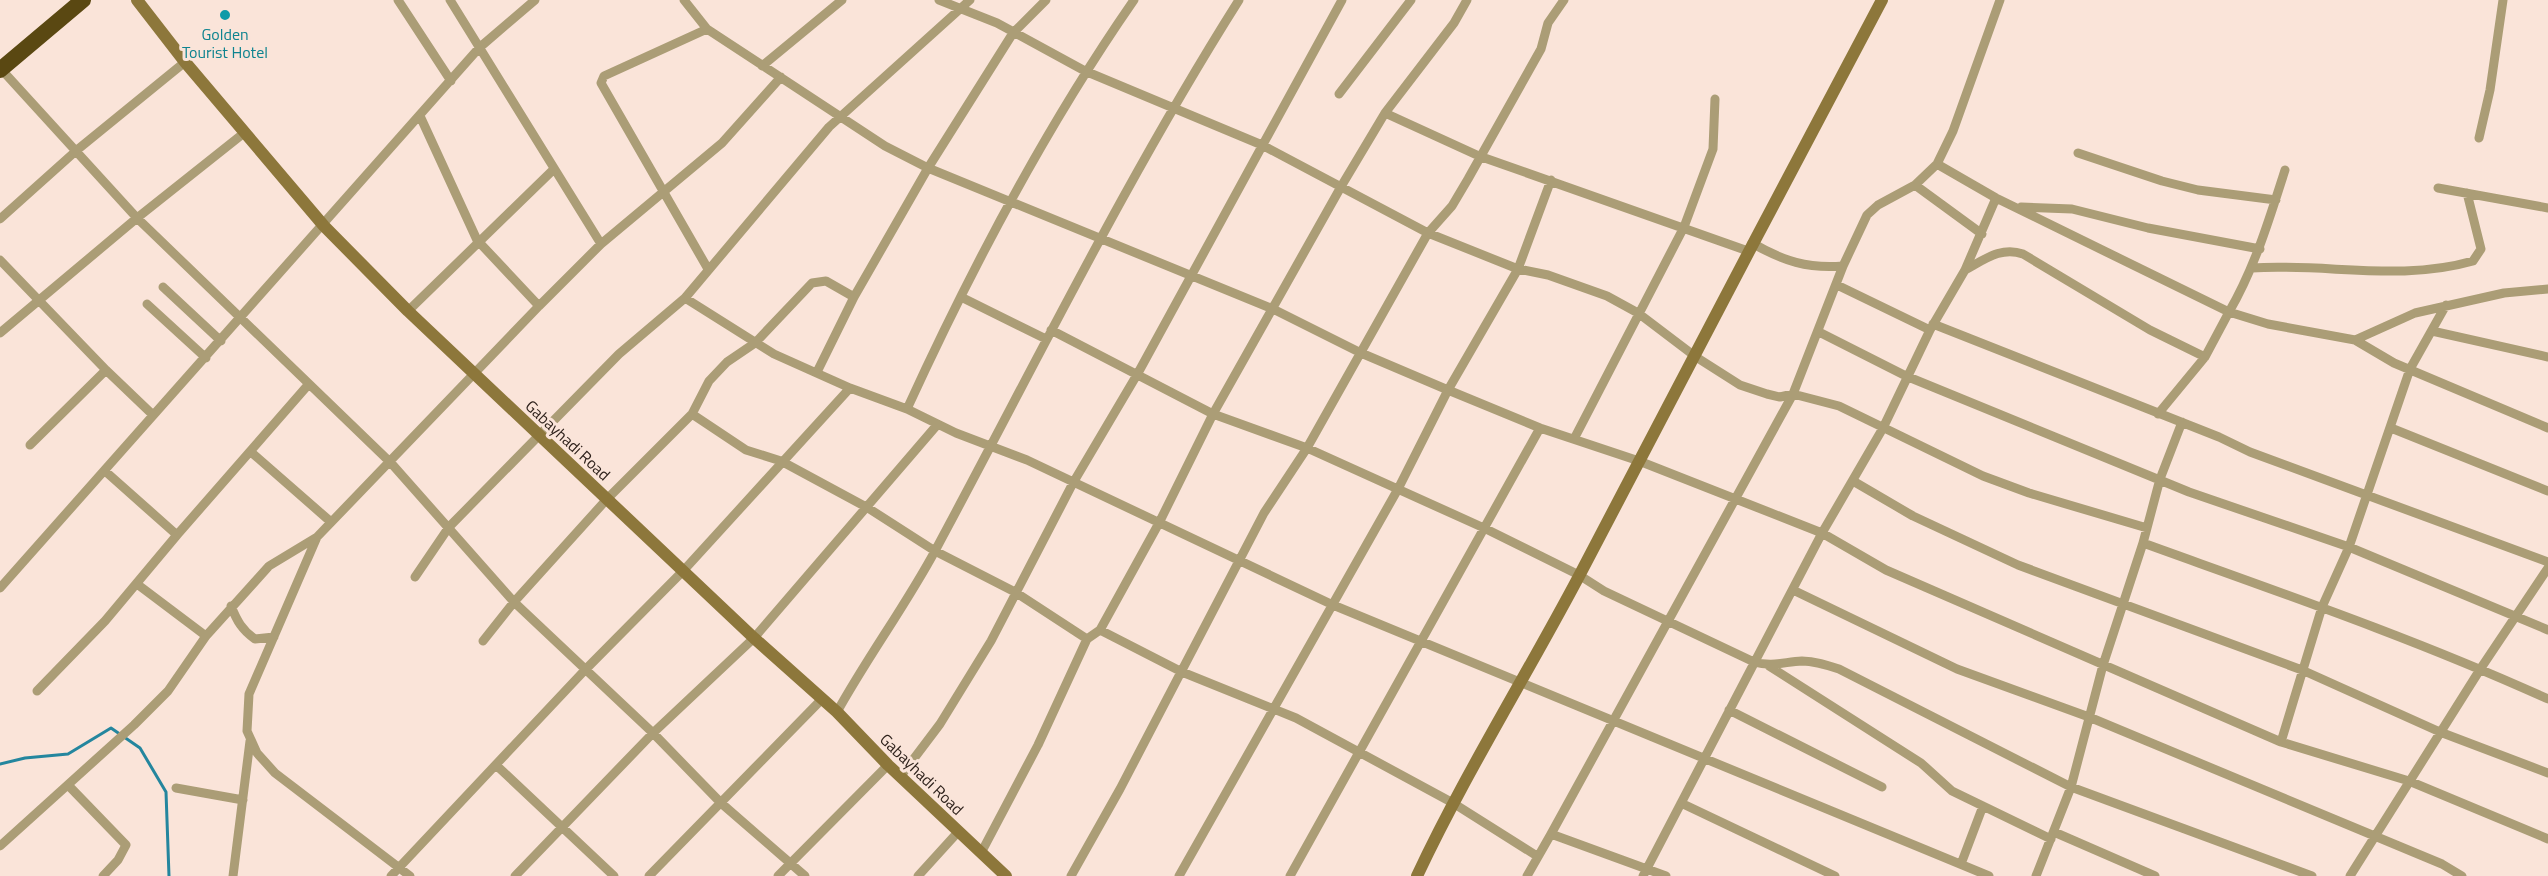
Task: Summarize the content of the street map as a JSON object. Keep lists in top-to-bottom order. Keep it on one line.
{"streets":{"street":["Gabayhadi Road"]},"places":["Golden Tourist Hotel"]}
